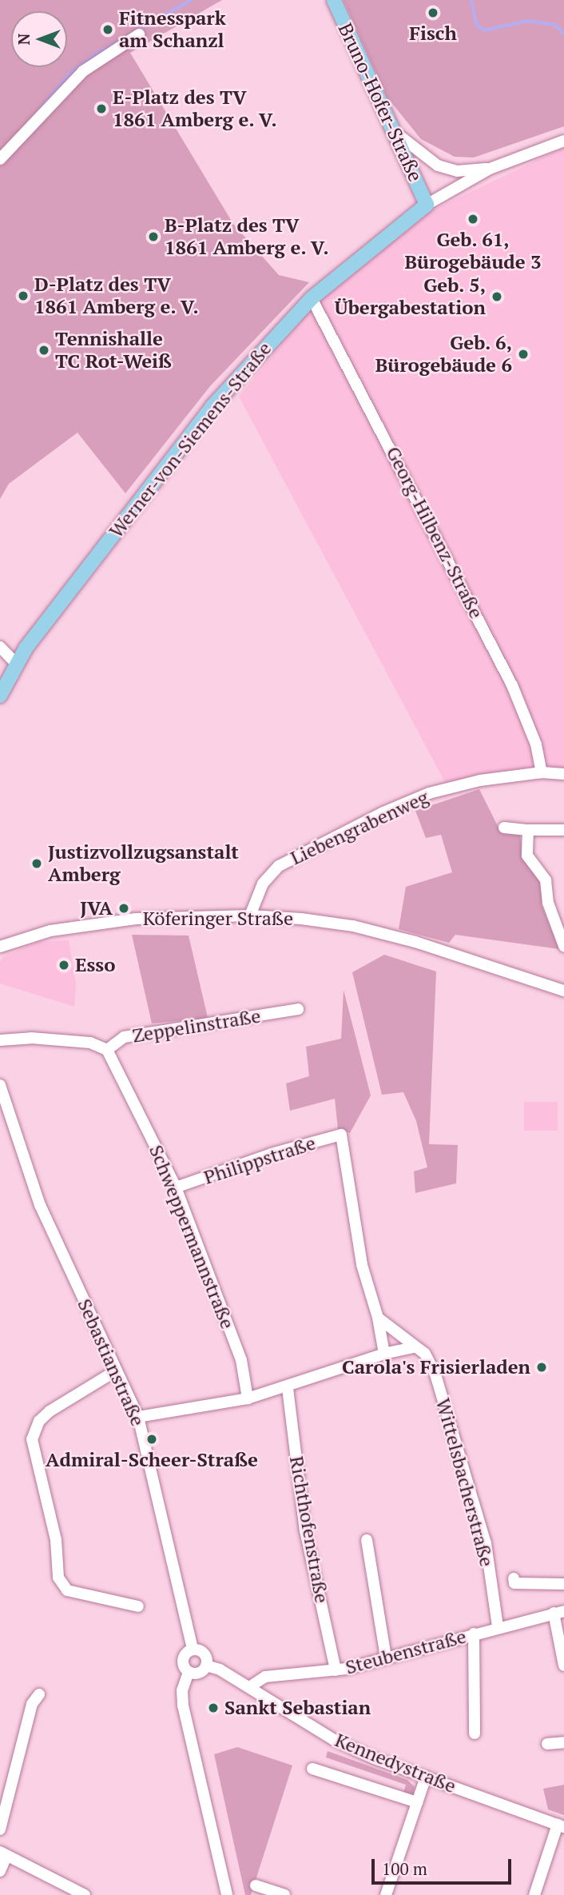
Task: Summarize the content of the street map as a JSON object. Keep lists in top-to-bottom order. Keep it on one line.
{"streets":{"main road":["Bruno-Hofer-Straße","Werner-von-Siemens-Straße"],"street":["Georg-Hilbenz-Straße","Liebengrabenweg","Köferinger Straße","Zeppelinstraße","Philippstraße","Schweppermannstraße","Sebastianstraße","Wittelsbacherstraße","Richthofenstraße","Steubenstraße","Kennedystraße"]},"crossings":[["Bruno-Hofer-Straße","Werner-von-Siemens-Straße"],["Werner-von-Siemens-Straße","Georg-Hilbenz-Straße"],["Georg-Hilbenz-Straße","Liebengrabenweg"],["Liebengrabenweg","Köferinger Straße"],["Zeppelinstraße","Schweppermannstraße"],["Philippstraße","Schweppermannstraße"],["Philippstraße","Wittelsbacherstraße"],["Sebastianstraße","Kennedystraße"],["Wittelsbacherstraße","Steubenstraße"],["Richthofenstraße","Steubenstraße"],["Steubenstraße","Kennedystraße"]],"places":["Fisch","Fitnesspark am Schanzl","E-Platz des TV 1861 Amberg e. V.","Geb. 61, Bürogebäude 3","B-Platz des TV 1861 Amberg e. V.","D-Platz des TV 1861 Amberg e. V.","Geb. 5, Übergabestation","Tennishalle TC Rot-Weiß","Geb. 6, Bürogebäude 6","Justizvollzugsanstalt Amberg","JVA","Esso","Carola's Frisierladen","Admiral-Scheer-Straße","Sankt Sebastian"],"scale_bar":"100 m","north":"left"}
